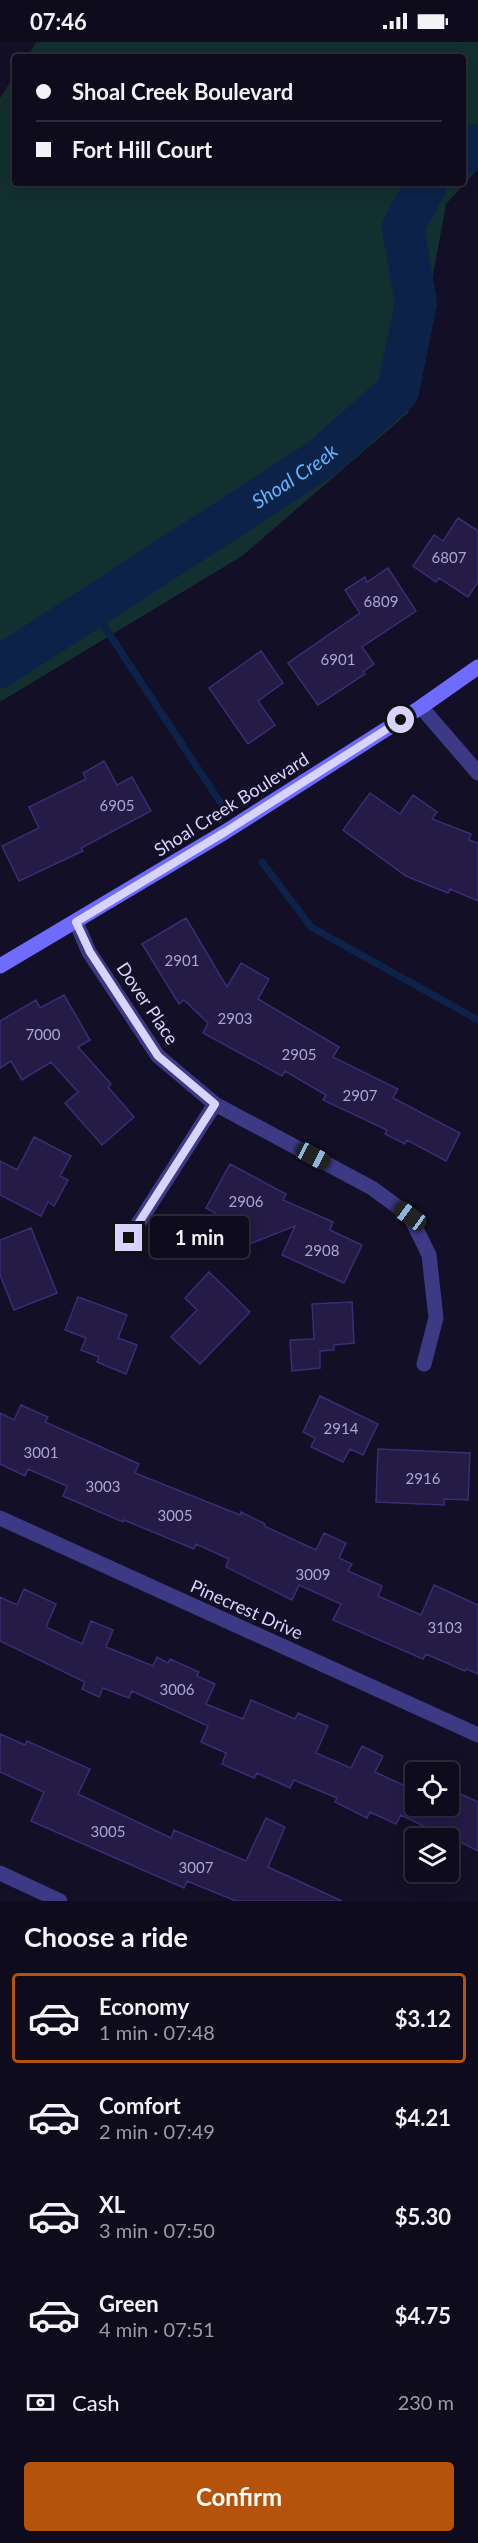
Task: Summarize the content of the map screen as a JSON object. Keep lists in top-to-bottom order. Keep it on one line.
{"streets":{"street":["Shoal Creek Boulevard","Dover Place","Pinecrest Drive"]},"crossings":[["Shoal Creek Boulevard","Dover Place"]],"water":["Shoal Creek"],"house_numbers":["6807","6809","6901","6905","2901","2903","7000","2905","2907","2906","2908","2914","3001","2916","3003","3005","3009","3103","3006","3005","3007"],"page":{"status":"07:46","banner":["Shoal Creek Boulevard","Fort Hill Court"],"bubble":"1 min","heading":"Choose a ride","list":[{"name":"Economy","note":"1 min · 07:48","value":"$3.12"},{"name":"Comfort","note":"2 min · 07:49","value":"$4.21"},{"name":"XL","note":"3 min · 07:50","value":"$5.30"},{"name":"Green","note":"4 min · 07:51","value":"$4.75"}],"pay":["Cash","230 m"],"buttons":"Confirm"}}
